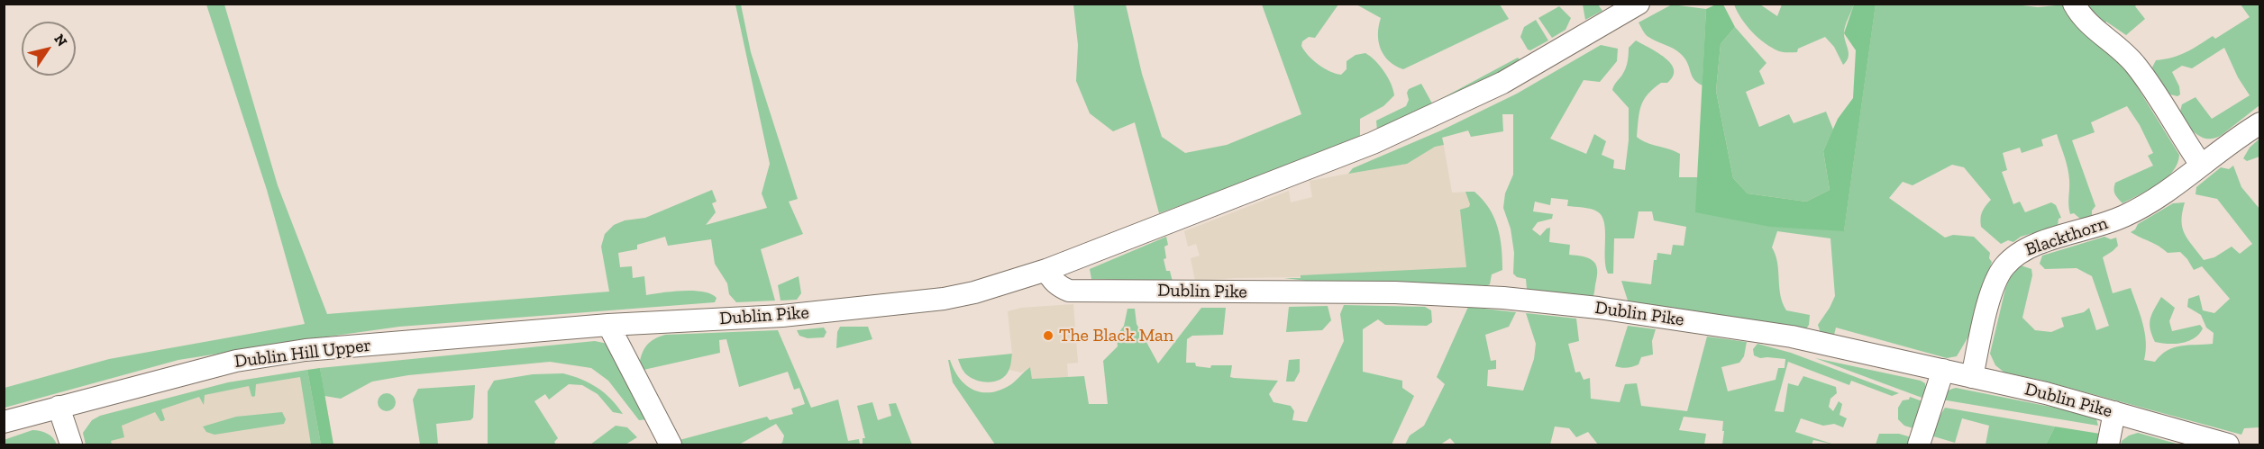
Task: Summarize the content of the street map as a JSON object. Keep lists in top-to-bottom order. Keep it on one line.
{"streets":{"street":["Blackthorn","Dublin Pike","Dublin Hill Upper"]},"crossings":[["Blackthorn","Dublin Pike"],["Dublin Pike","Dublin Hill Upper"]],"places":["The Black Man"],"north":"top right"}
